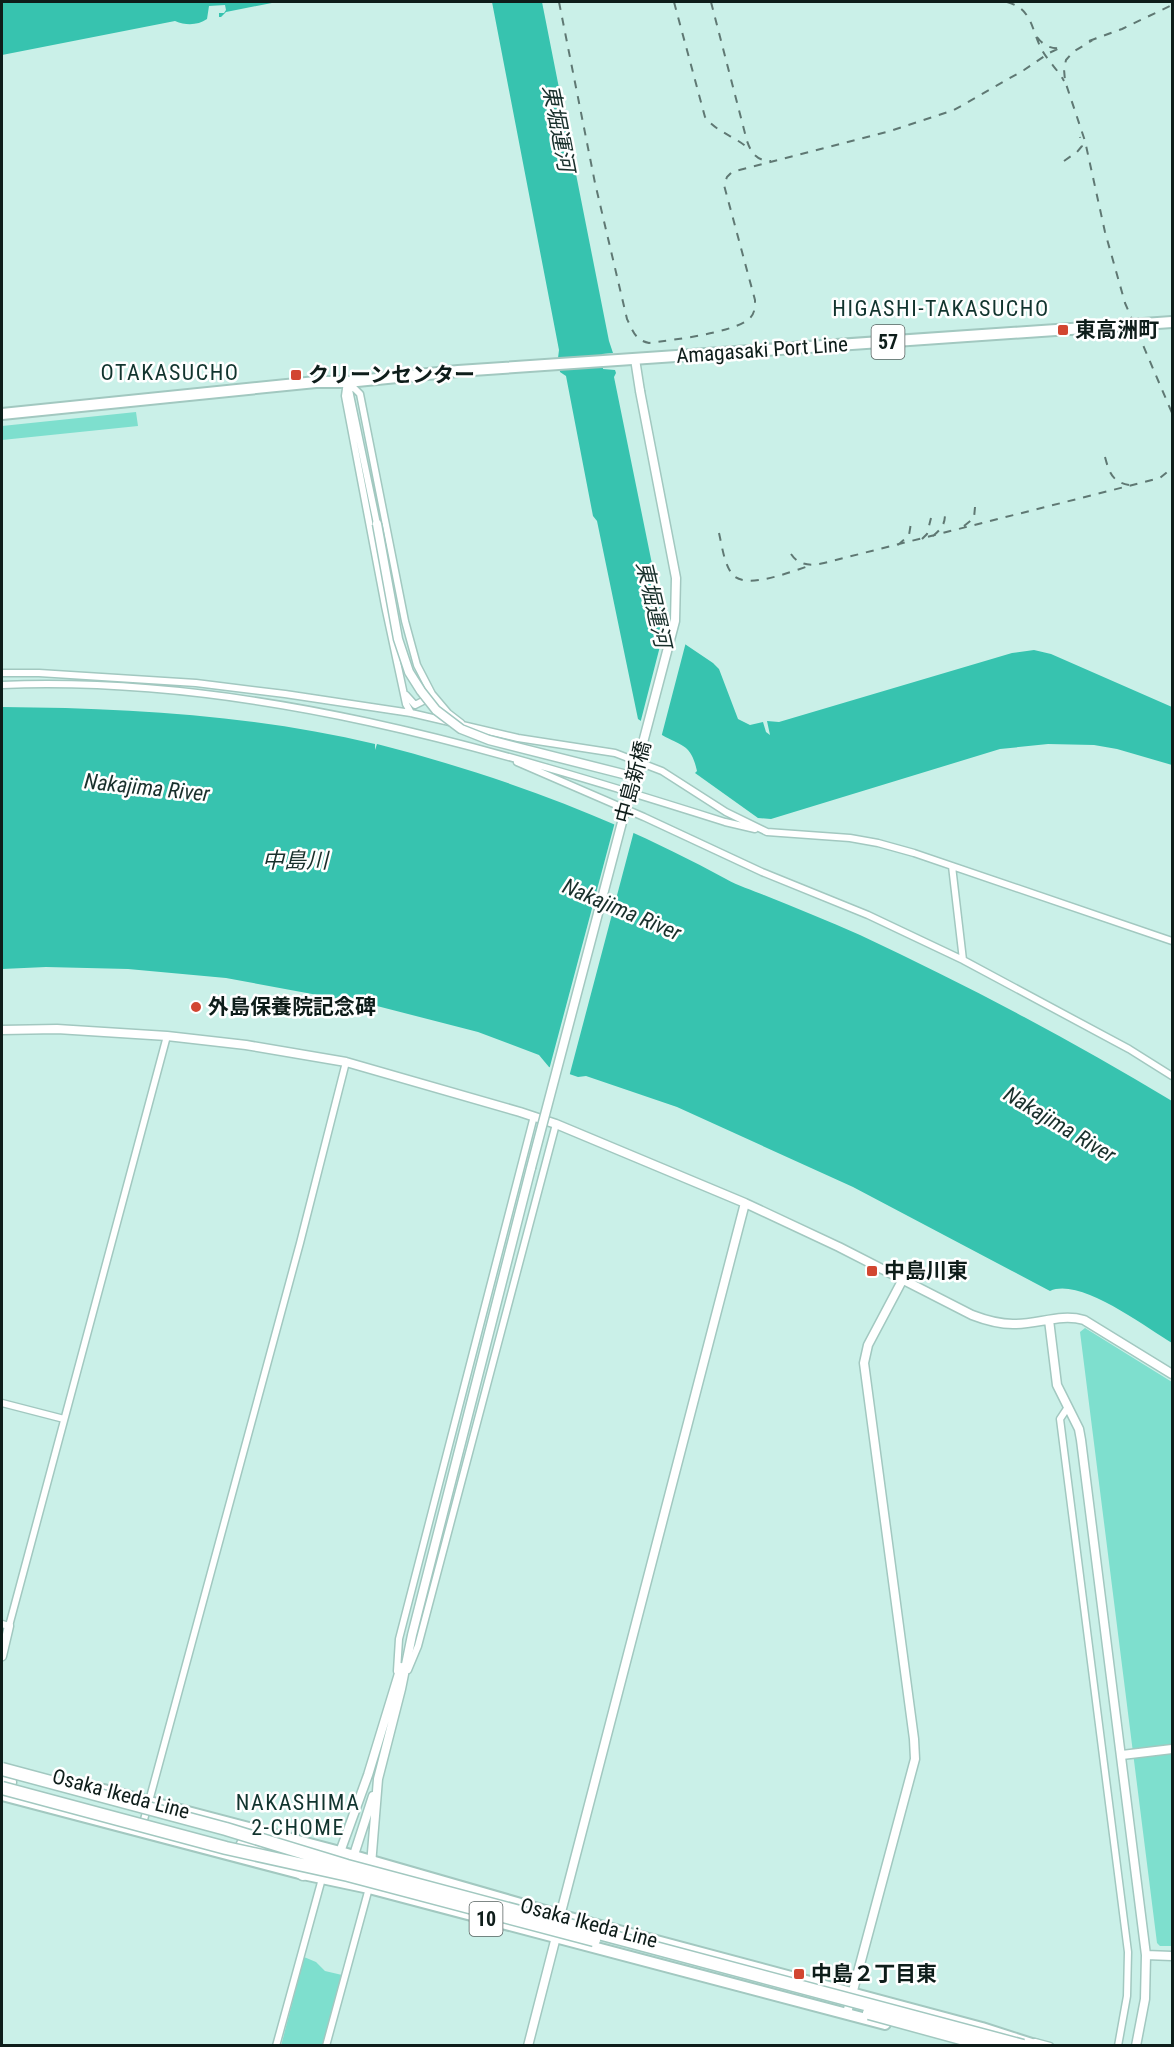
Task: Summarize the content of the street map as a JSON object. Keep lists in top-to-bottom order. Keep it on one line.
{"streets":{"main road":["57","Amagasaki Port Line","Osaka Ikeda Line","10"],"street":["中島新橋"]},"crossings":[["57","Amagasaki Port Line"],["Amagasaki Port Line","中島新橋"]],"districts":["HIGASHI-TAKASUCHO","OTAKASUCHO","NAKASHIMA 2-CHOME"],"water":["東堀運河","Nakajima River","中島川"],"places":{"transit":["東高洲町","クリーンセンター","中島川東","中島２丁目東"],"other":["外島保養院記念碑"]}}
